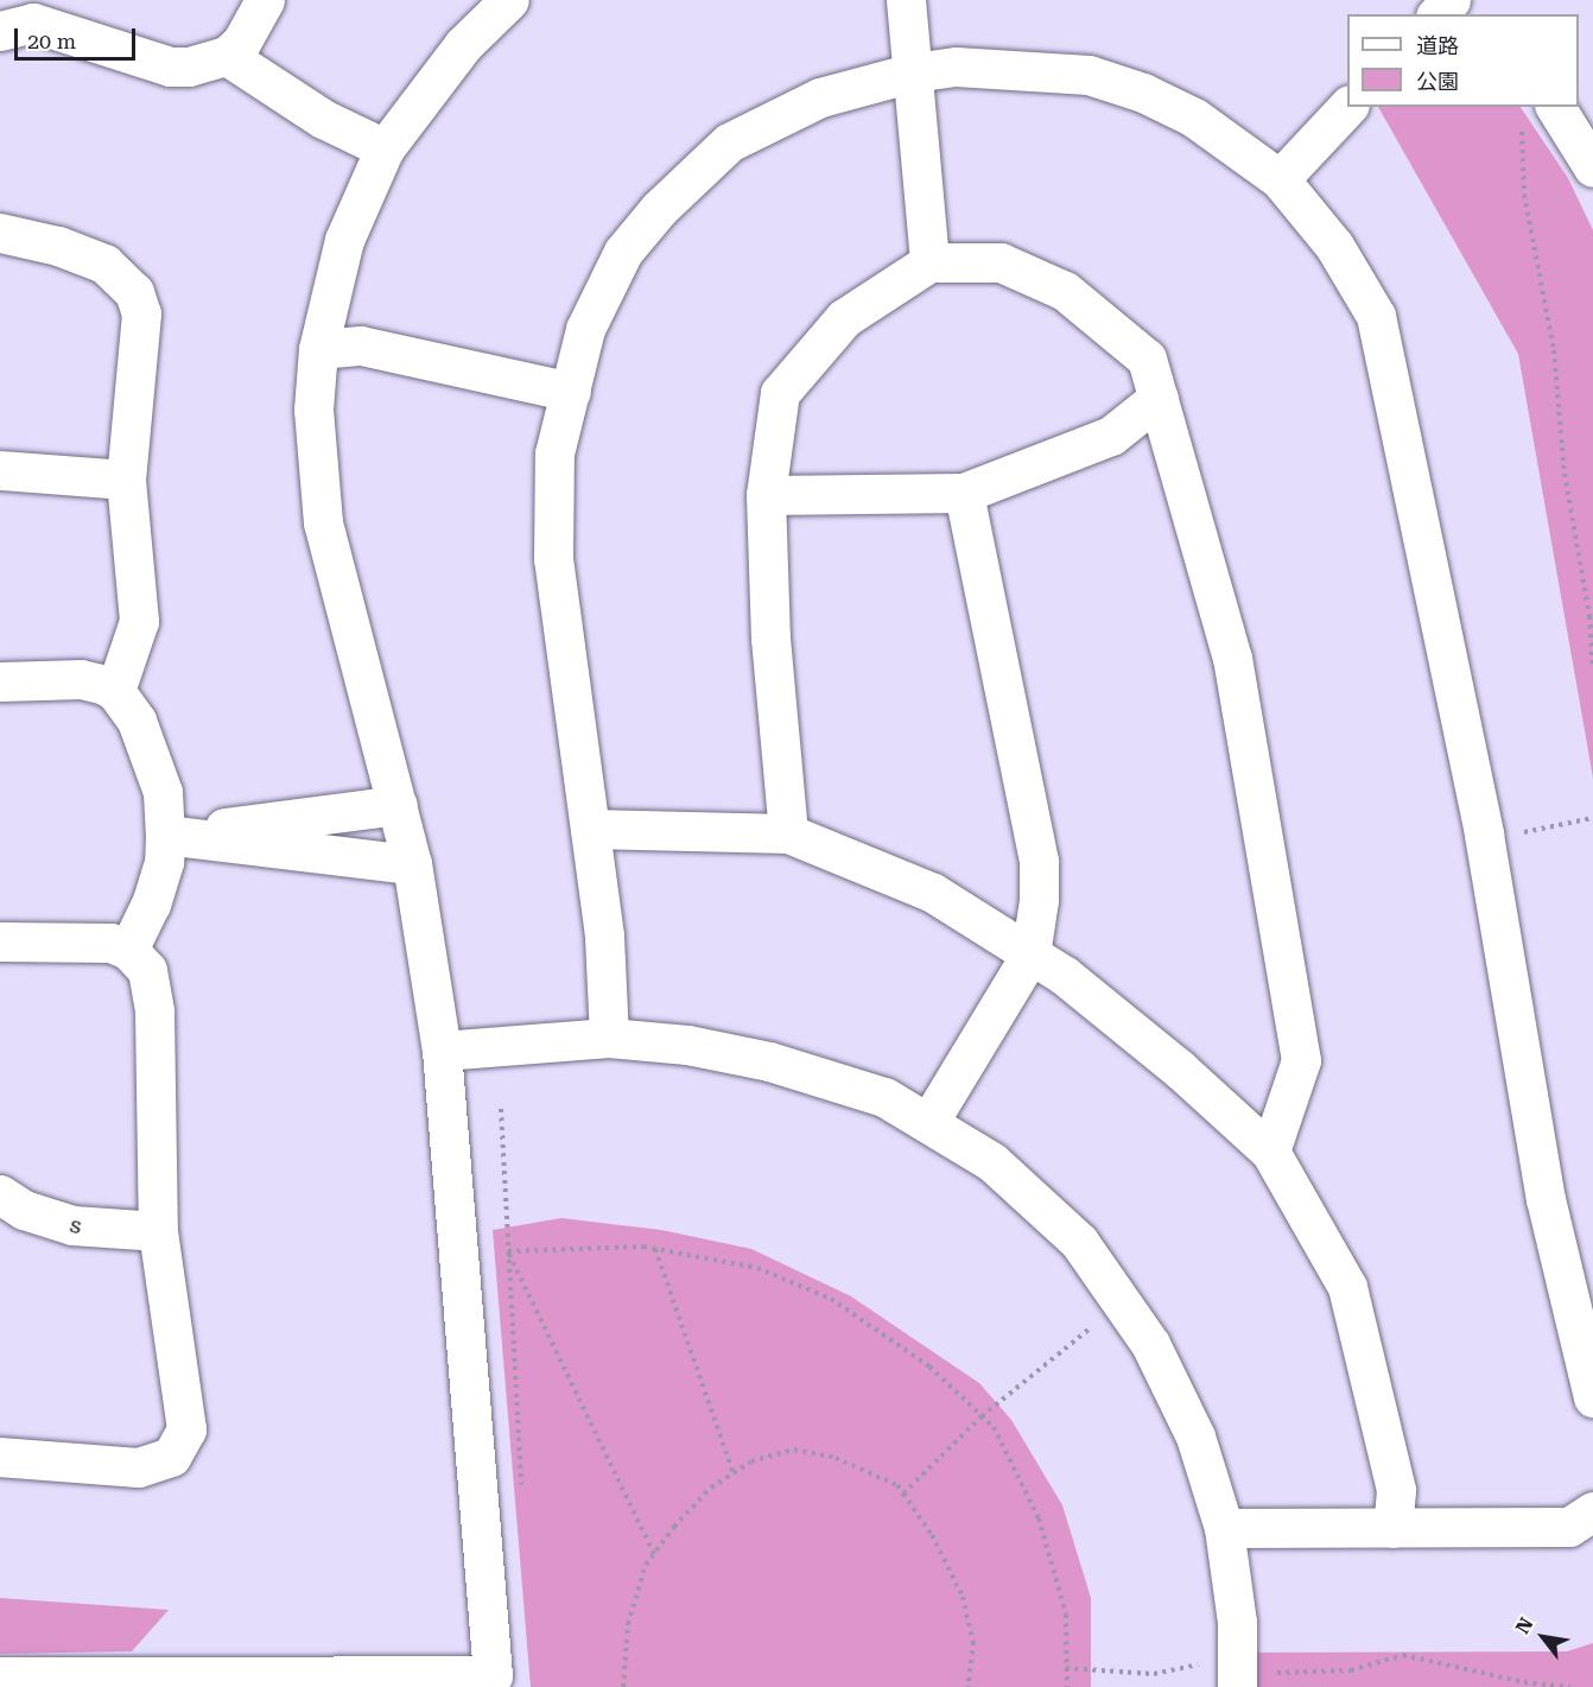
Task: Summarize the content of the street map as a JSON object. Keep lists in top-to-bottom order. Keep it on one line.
{"streets":{"street":["s"]},"legend":["道路","公園"],"scale_bar":"20 m","north":"top left"}
